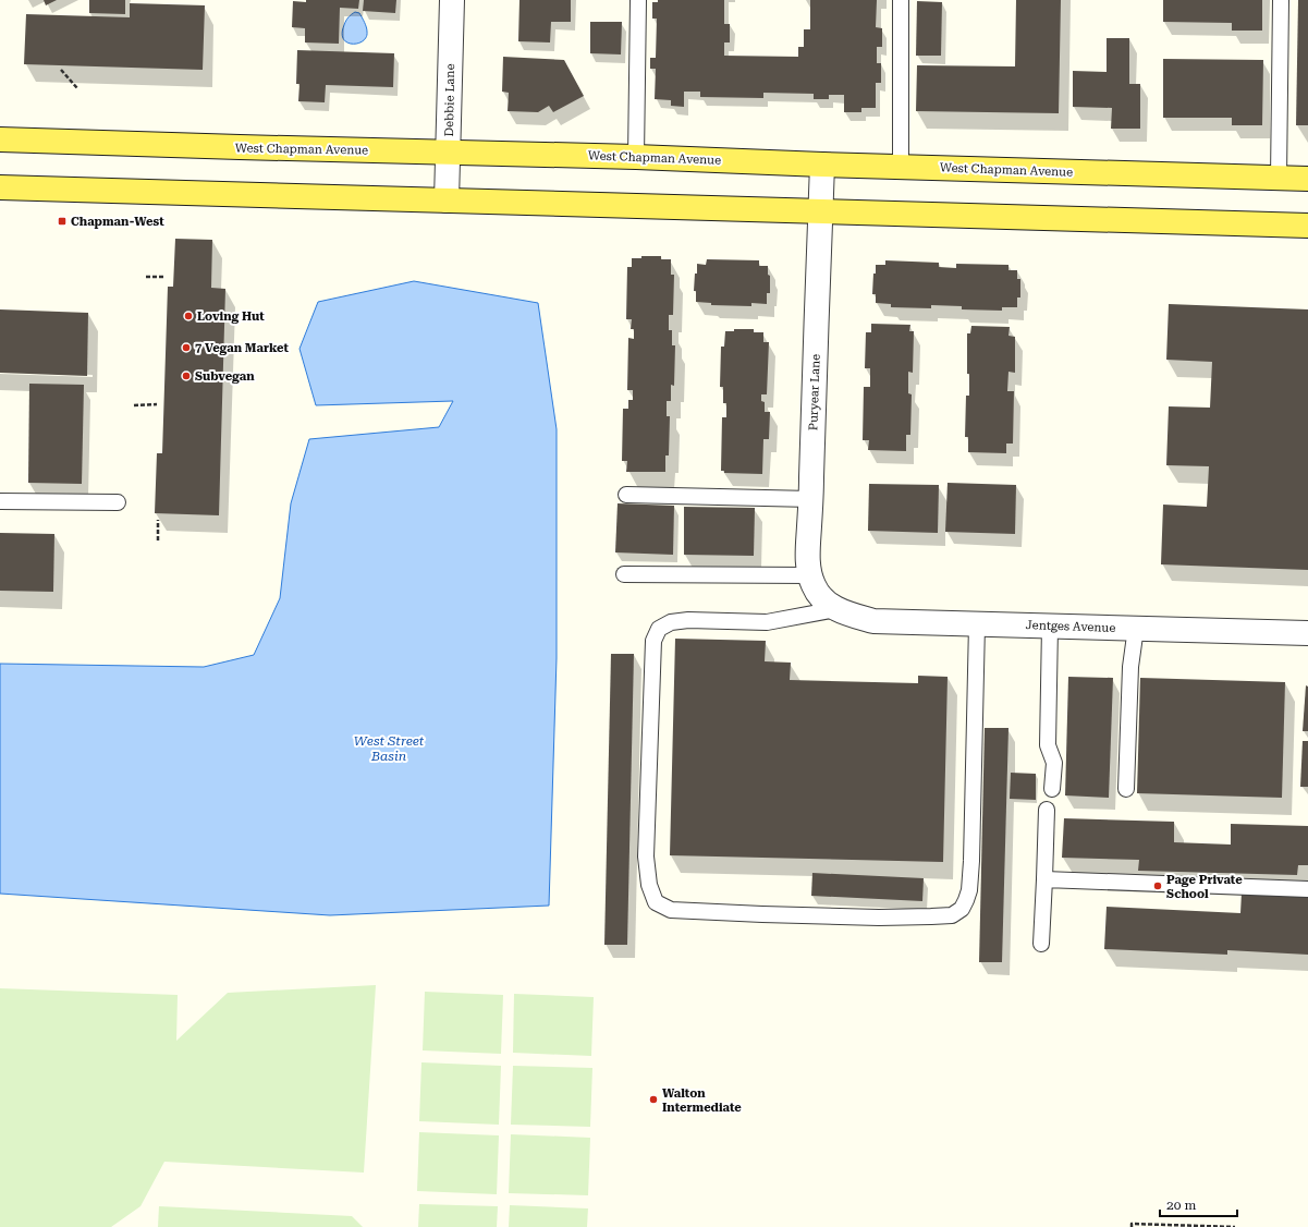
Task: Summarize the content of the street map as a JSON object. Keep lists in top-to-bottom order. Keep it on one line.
{"streets":{"main road":["West Chapman Avenue"],"street":["Debbie Lane","Puryear Lane","Jentges Avenue"]},"crossings":[["Debbie Lane","West Chapman Avenue"],["West Chapman Avenue","Puryear Lane"],["Puryear Lane","Jentges Avenue"]],"water":["West Street Basin"],"places":{"transit":["Chapman-West"],"other":["Loving Hut","7 Vegan Market","Subvegan","Page Private School","Walton Intermediate"]},"scale_bar":"20 m"}
